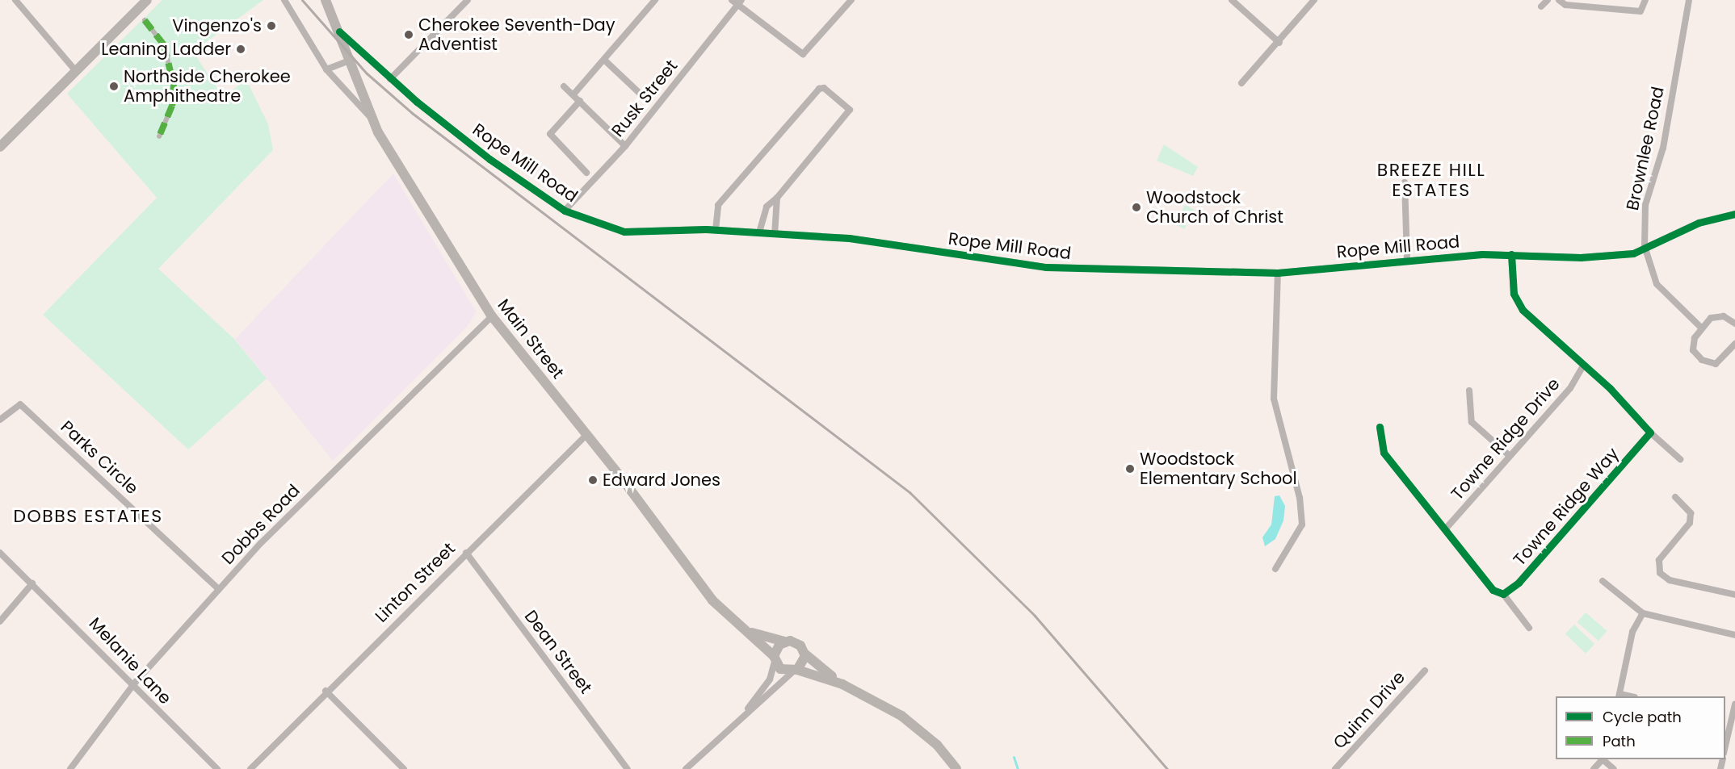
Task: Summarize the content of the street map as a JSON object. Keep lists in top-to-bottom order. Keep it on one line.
{"streets":{"main road":["Main Street"],"street":["Rusk Street","Brownlee Road","Rope Mill Road","Towne Ridge Drive","Parks Circle","Towne Ridge Way","Dobbs Road","Linton Street","Dean Street","Melanie Lane","Quinn Drive"]},"crossings":[["Rusk Street","Rope Mill Road"],["Brownlee Road","Rope Mill Road"],["Rope Mill Road","Main Street"],["Main Street","Dobbs Road"],["Main Street","Linton Street"],["Parks Circle","Dobbs Road"],["Dobbs Road","Melanie Lane"],["Linton Street","Dean Street"]],"districts":["BREEZE HILL ESTATES","DOBBS ESTATES"],"places":["Vingenzo's","Cherokee Seventh-Day Adventist","Leaning Ladder","Northside Cherokee Amphitheatre","Woodstock Church of Christ","Woodstock Elementary School","Edward Jones"],"legend":["Cycle path","Path"]}
